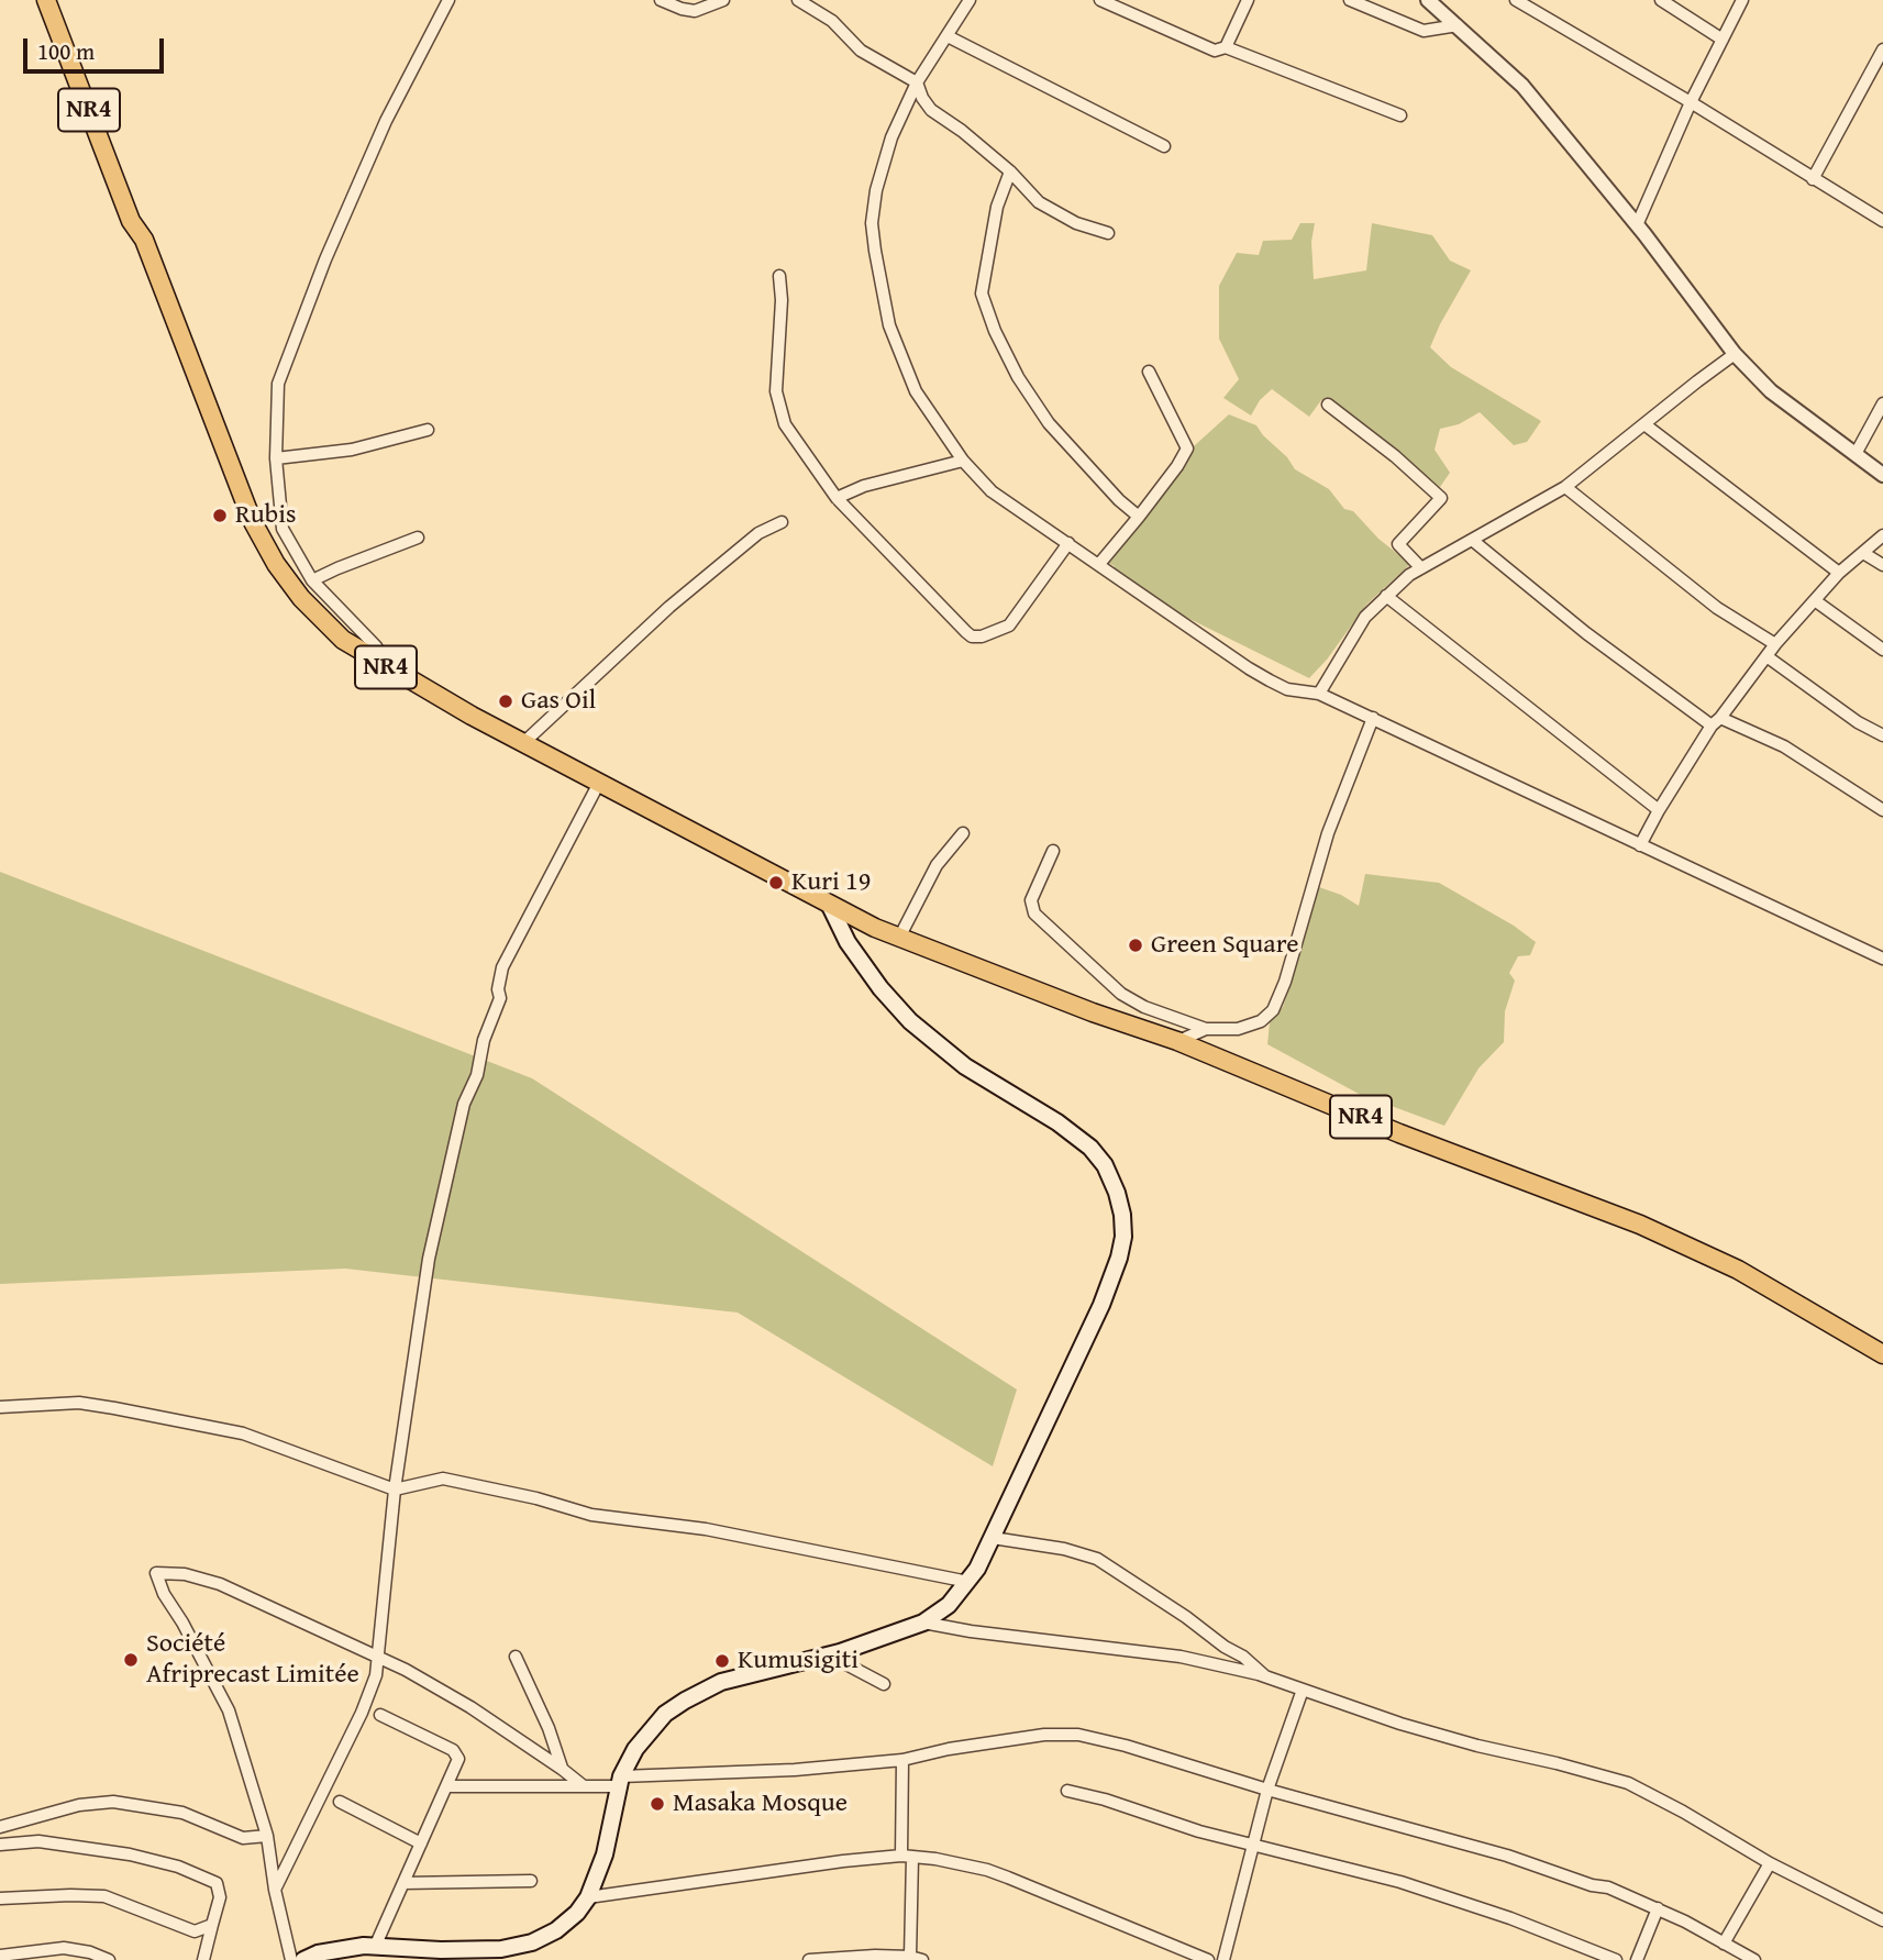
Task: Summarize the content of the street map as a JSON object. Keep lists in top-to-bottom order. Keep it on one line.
{"streets":{"highway":["NR4"]},"places":["Rubis","Gas Oil","Kuri 19","Green Square","Société Afriprecast Limitée","Kumusigiti","Masaka Mosque"],"scale_bar":"100 m"}
